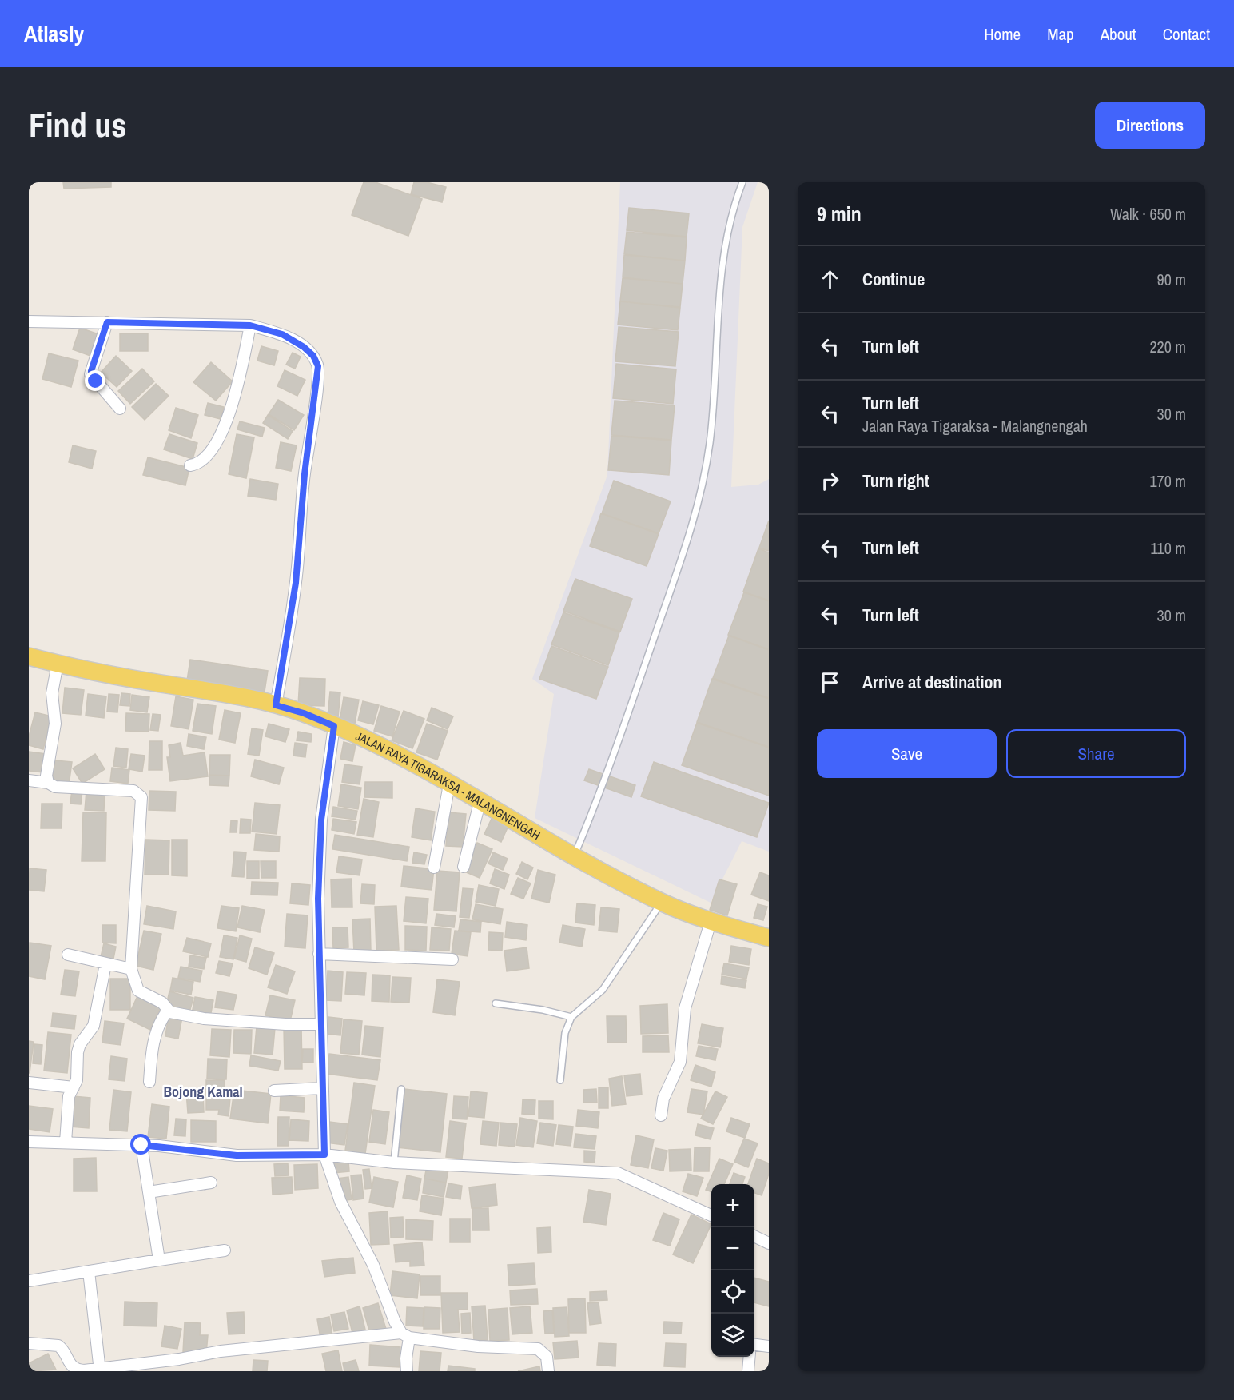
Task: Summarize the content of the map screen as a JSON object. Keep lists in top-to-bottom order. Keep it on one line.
{"streets":{"main road":["JALAN RAYA TIGARAKSA - MALANGNENGAH"]},"districts":["Bojong Kamal"],"page":{"header":"Atlasly","nav":["Home","Map","About","Contact"],"buttons":["Directions",["Save","Share"]],"title":"Find us","heading":["9 min","Walk · 650 m"],"list":[["Continue","90 m"],["Turn left","220 m"],["Turn left","Jalan Raya Tigaraksa - Malangnengah","30 m"],["Turn right","170 m"],["Turn left","110 m"],["Turn left","30 m"],"Arrive at destination"],"map_buttons":["+","−"]}}
